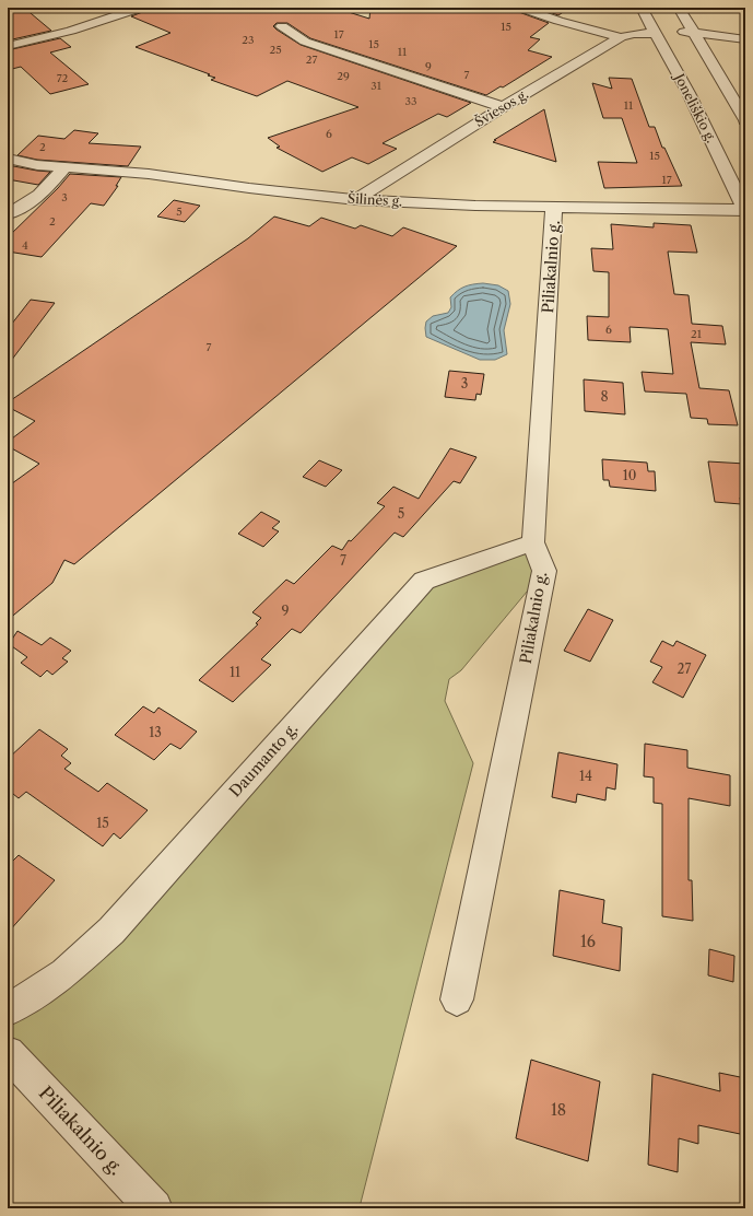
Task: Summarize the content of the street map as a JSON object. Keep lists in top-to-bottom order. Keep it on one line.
{"streets":{"street":["Šviesos g.","Joneliškio g.","Šilinės g.","Piliakalnio g.","Daumanto g."]},"crossings":[["Šviesos g.","Joneliškio g."],["Šviesos g.","Šilinės g."],["Joneliškio g.","Šilinės g."],["Šilinės g.","Piliakalnio g."],["Piliakalnio g.","Daumanto g."]],"house_numbers":["15","17","23","15","25","11","27","9","7","29","72","31","33","11","6","2","15","17","3","5","2","4","6","21","7","3","8","10","5","7","9","27","11","13","14","15","16","18"]}
